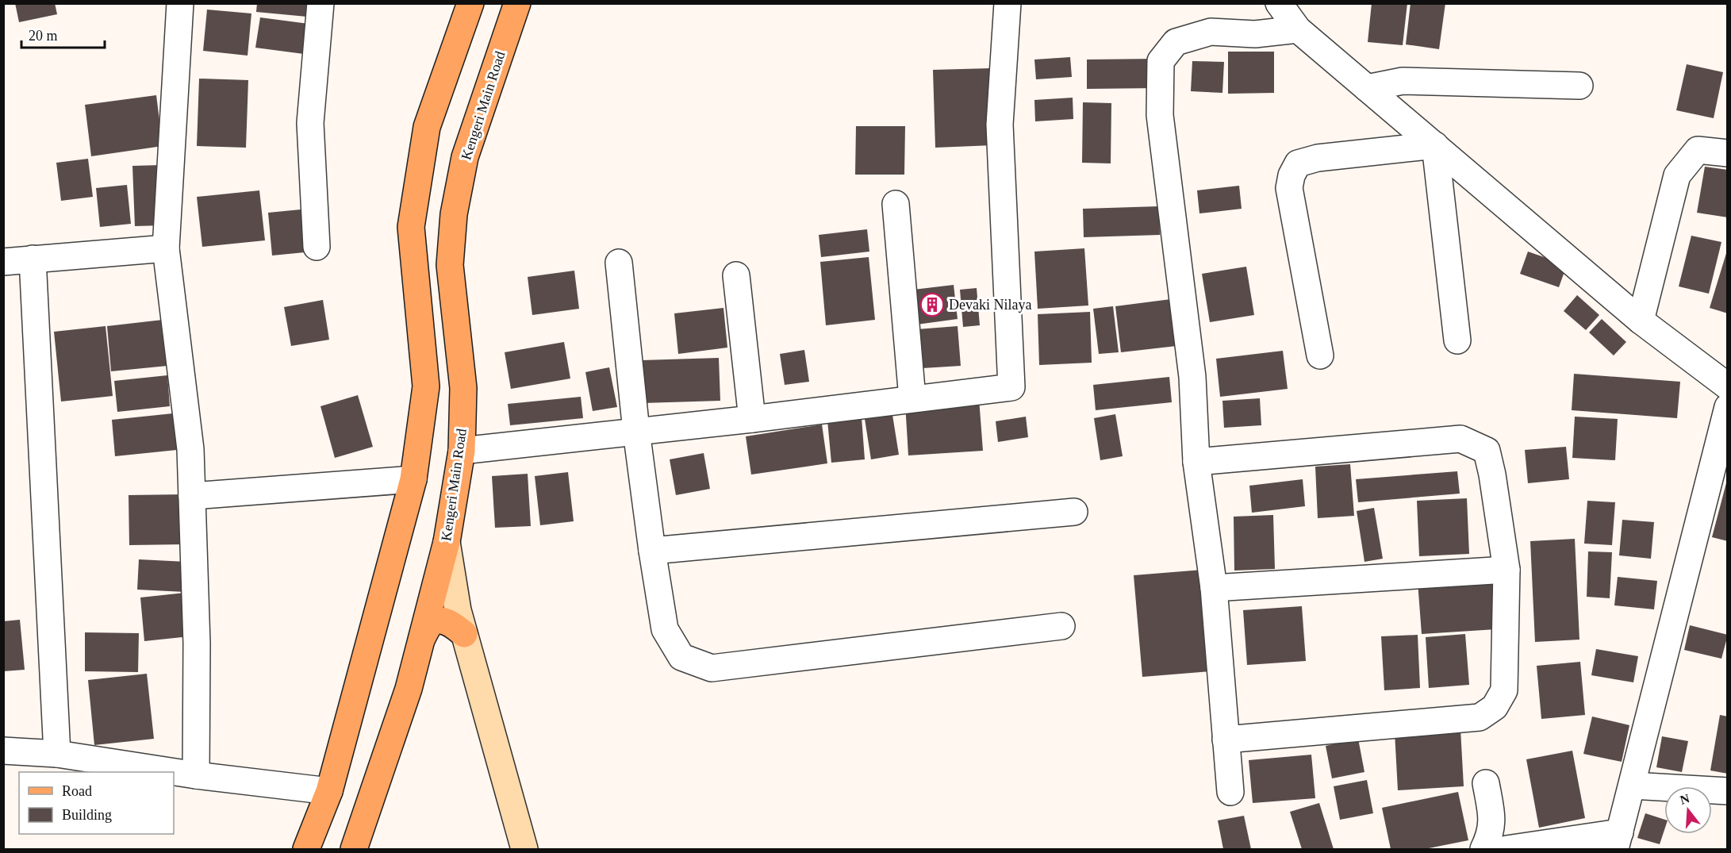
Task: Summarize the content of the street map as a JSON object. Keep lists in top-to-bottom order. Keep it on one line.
{"streets":{"main road":["Kengeri Main Road"]},"places":{"building":["Devaki Nilaya"]},"legend":["Road","Building"],"scale_bar":"20 m","north":"top"}
